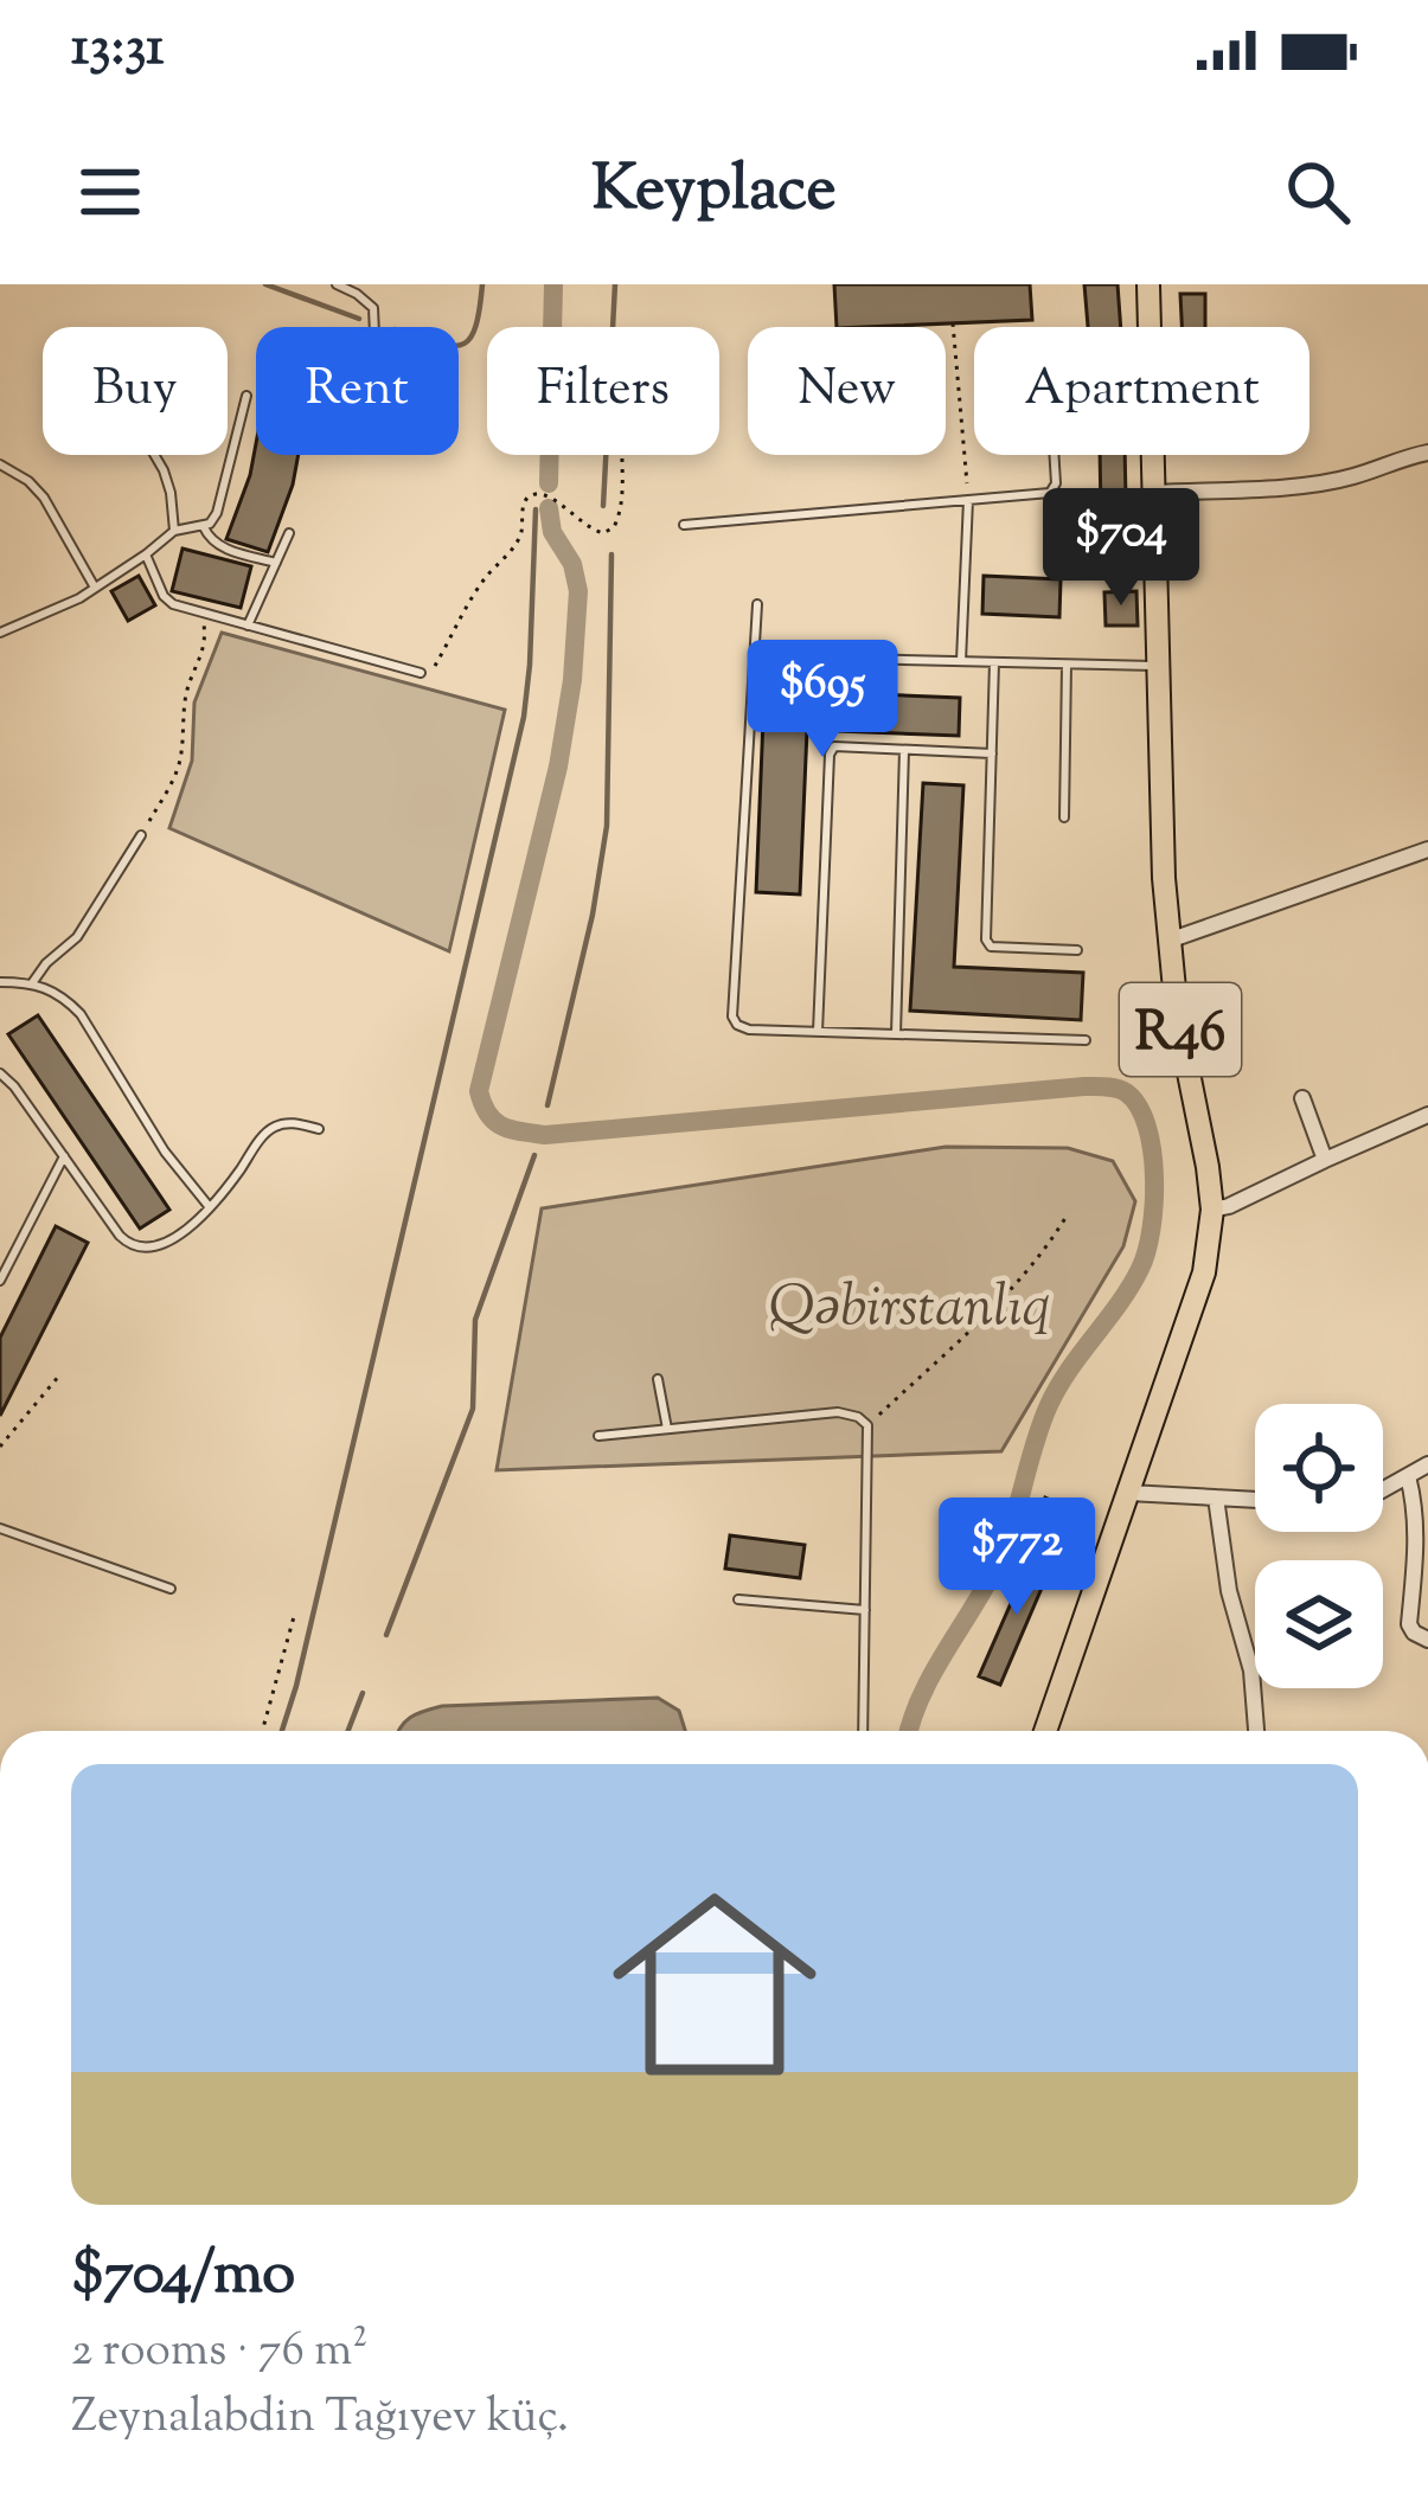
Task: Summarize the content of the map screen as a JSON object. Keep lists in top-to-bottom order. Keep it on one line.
{"streets":{"main road":["R46"]},"parks":["Qəbirstanlıq"],"page":{"status":"13:31","header":"Keyplace","chip":["Buy","Rent","Filters","New","Apartment"],"price":["$704","$695","$772"],"list":[{"name":"$704/mo","note":"2 rooms · 76 m² · Zeynalabdin Tağıyev küç."}]}}
